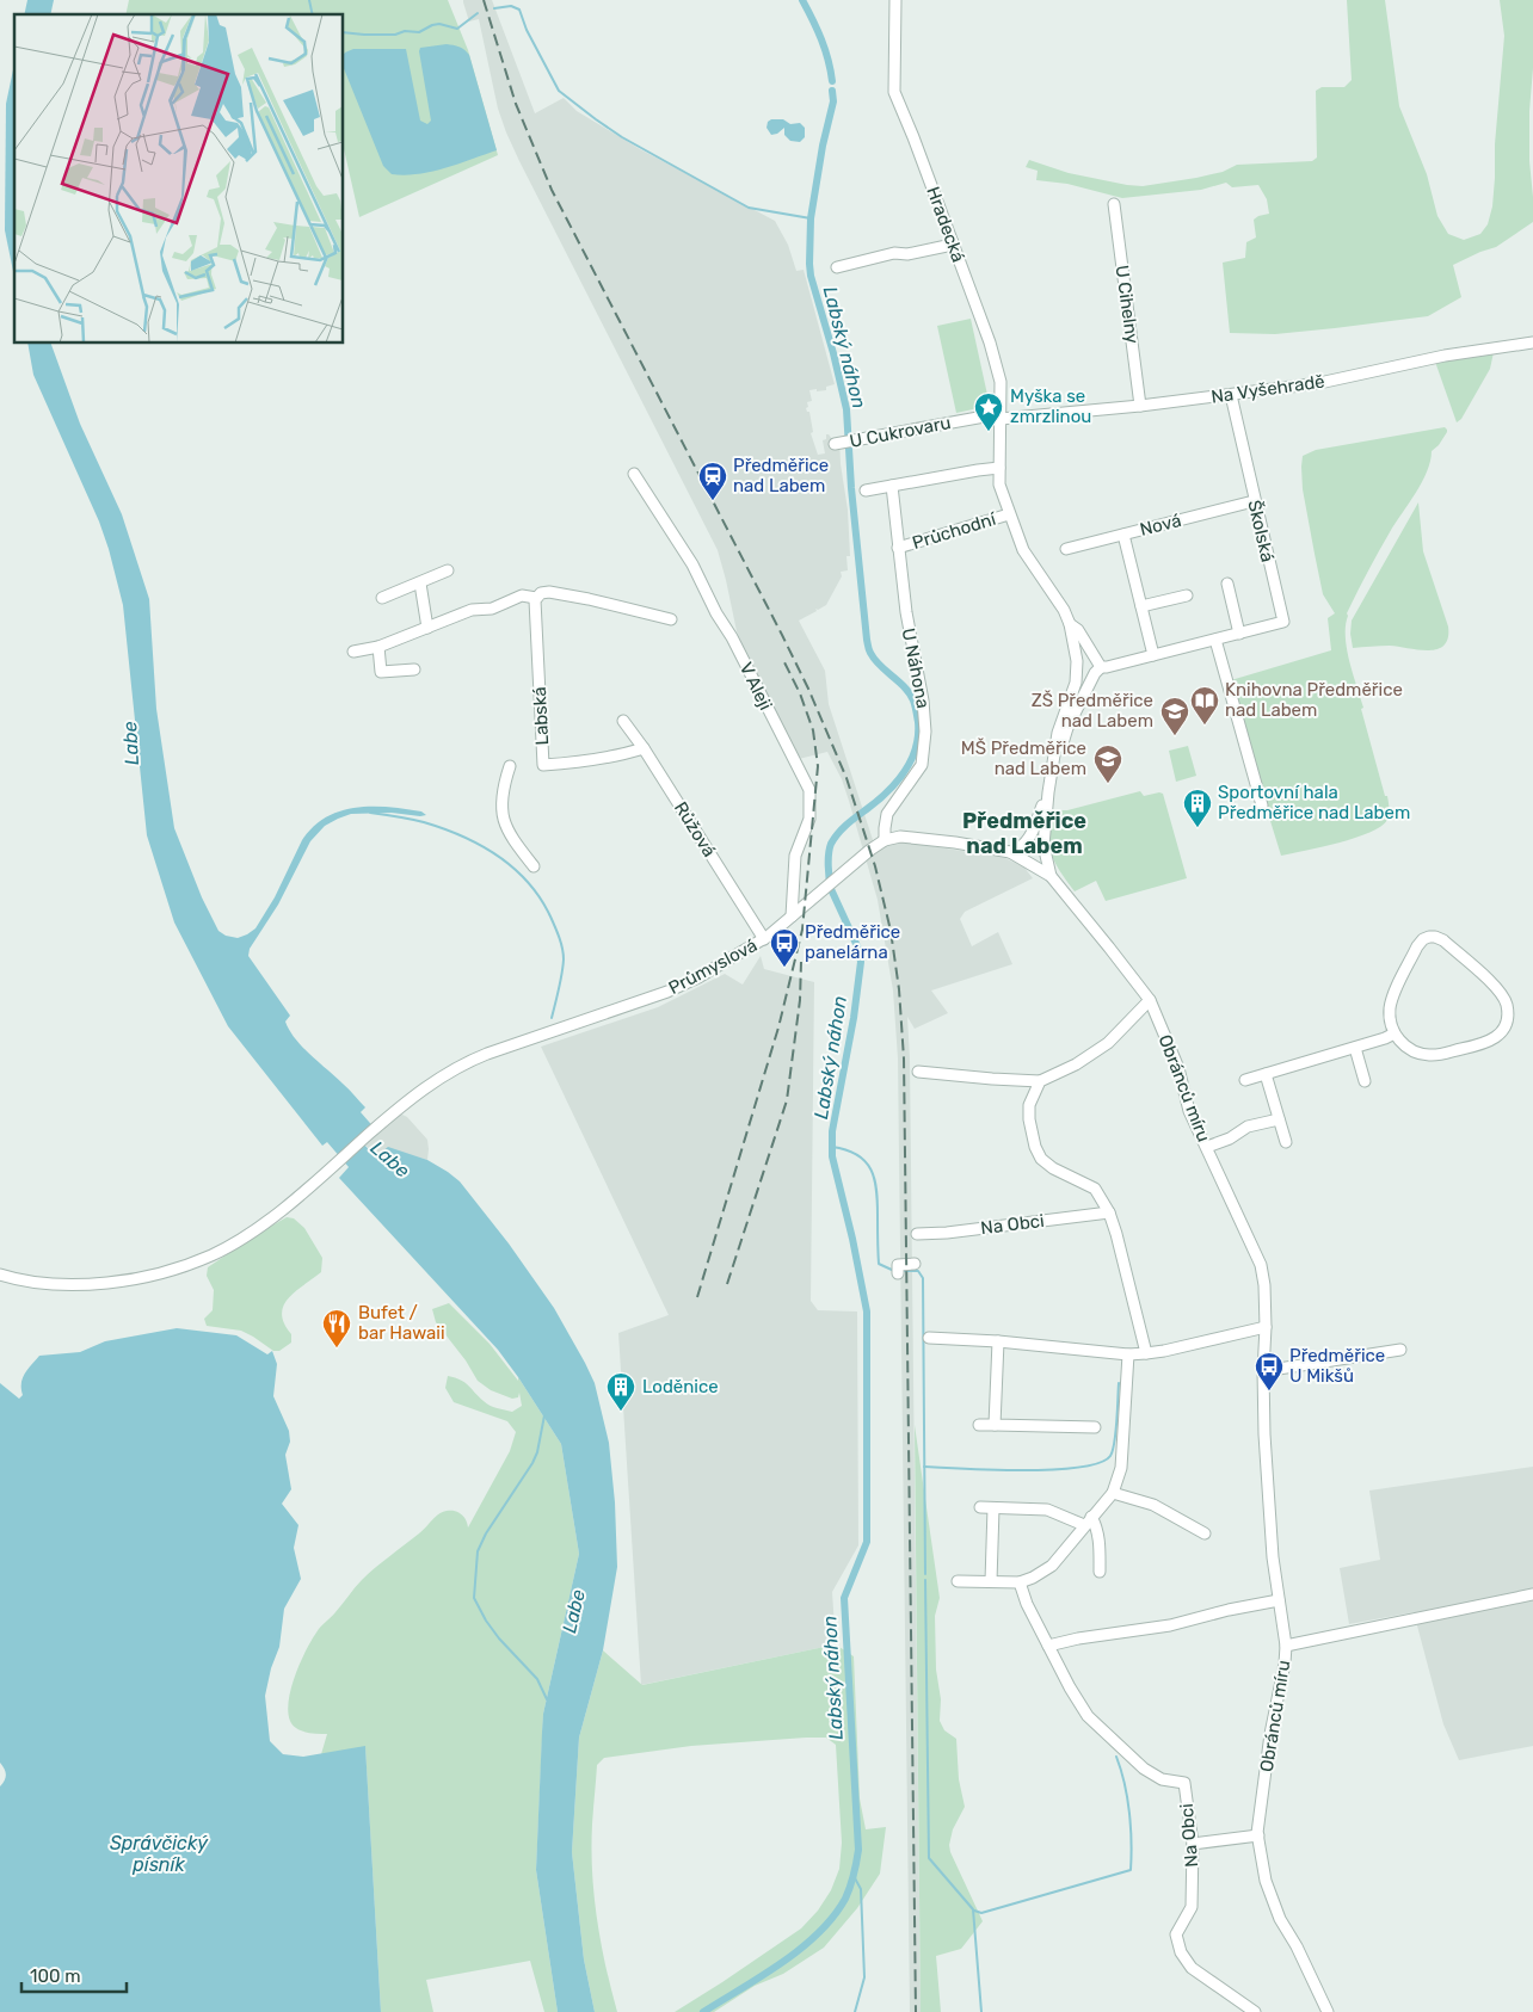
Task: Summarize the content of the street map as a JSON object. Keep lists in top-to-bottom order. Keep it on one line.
{"streets":{"street":["Hradecká","U Cihelny","Na Vyšehradě","U Cukrovaru","Nová","Průchodní","Školská","U Náhona","V Aleji","Labská","Růžová","Průmyslová","Obránců míru","Na Obci"]},"crossings":[["Hradecká","Na Vyšehradě"],["Hradecká","U Cukrovaru"],["Hradecká","Obránců míru"],["U Cihelny","Na Vyšehradě"],["Na Vyšehradě","U Cukrovaru"],["Na Vyšehradě","Školská"],["Na Vyšehradě","Obránců míru"],["U Cukrovaru","Obránců míru"],["Nová","Školská"],["Průchodní","U Náhona"],["Průchodní","Obránců míru"],["U Náhona","Průmyslová"],["V Aleji","Průmyslová"],["Labská","Růžová"],["Růžová","Průmyslová"]],"districts":["Předměřice nad Labem"],"water":["Labský náhon","Labe","Správčický písník"],"places":{"place":["Myška se zmrzlinou"],"station":["Předměřice nad Labem"],"library":["Knihovna Předměřice nad Labem"],"school or university":["ZŠ Předměřice nad Labem","MŠ Předměřice nad Labem"],"building":["Sportovní hala Předměřice nad Labem","Loděnice"],"bus stop":["Předměřice panelárna","Předměřice U Mikšů"],"restaurant":["Bufet / bar Hawaii"]},"scale_bar":"100 m"}
